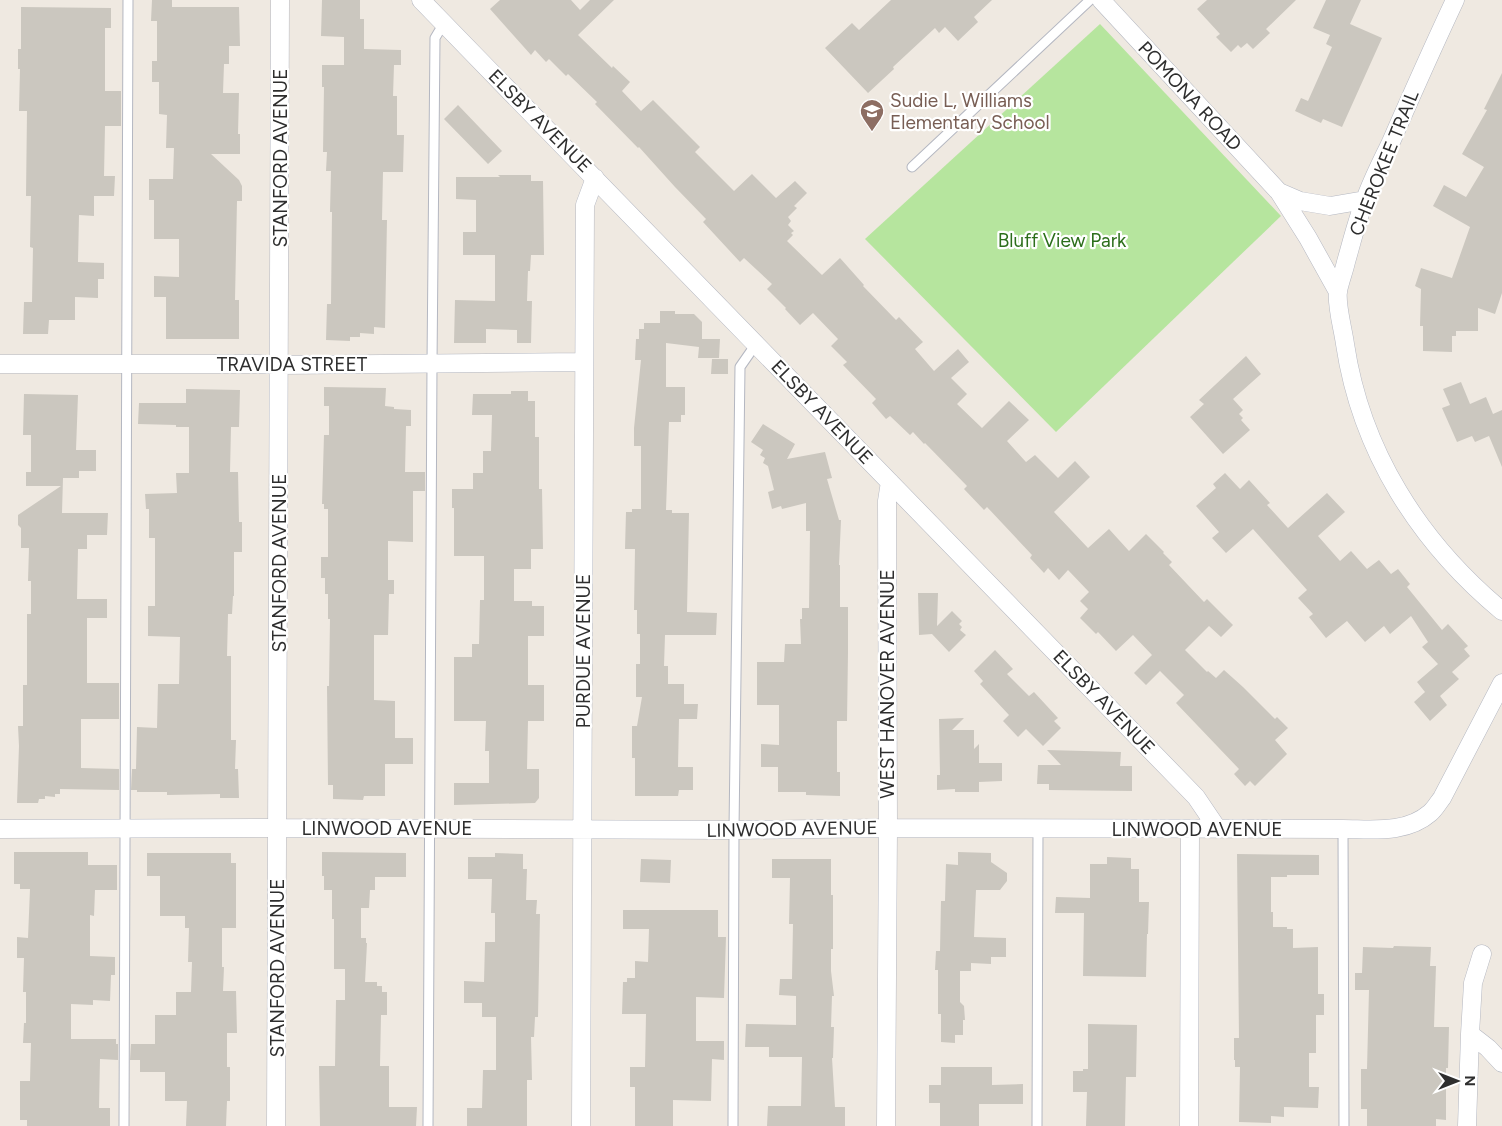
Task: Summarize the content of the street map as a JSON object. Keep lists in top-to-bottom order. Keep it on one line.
{"streets":{"street":["POMONA ROAD","ELSBY AVENUE","STANFORD AVENUE","CHEROKEE TRAIL","TRAVIDA STREET","PURDUE AVENUE","WEST HANOVER AVENUE","LINWOOD AVENUE"]},"crossings":[["POMONA ROAD","CHEROKEE TRAIL"],["ELSBY AVENUE","PURDUE AVENUE"],["ELSBY AVENUE","WEST HANOVER AVENUE"],["ELSBY AVENUE","LINWOOD AVENUE"],["STANFORD AVENUE","TRAVIDA STREET"],["STANFORD AVENUE","LINWOOD AVENUE"],["TRAVIDA STREET","PURDUE AVENUE"],["PURDUE AVENUE","LINWOOD AVENUE"],["WEST HANOVER AVENUE","LINWOOD AVENUE"]],"parks":["Bluff View Park"],"places":{"school or university":["Sudie L, Williams Elementary School"]},"north":"right"}
